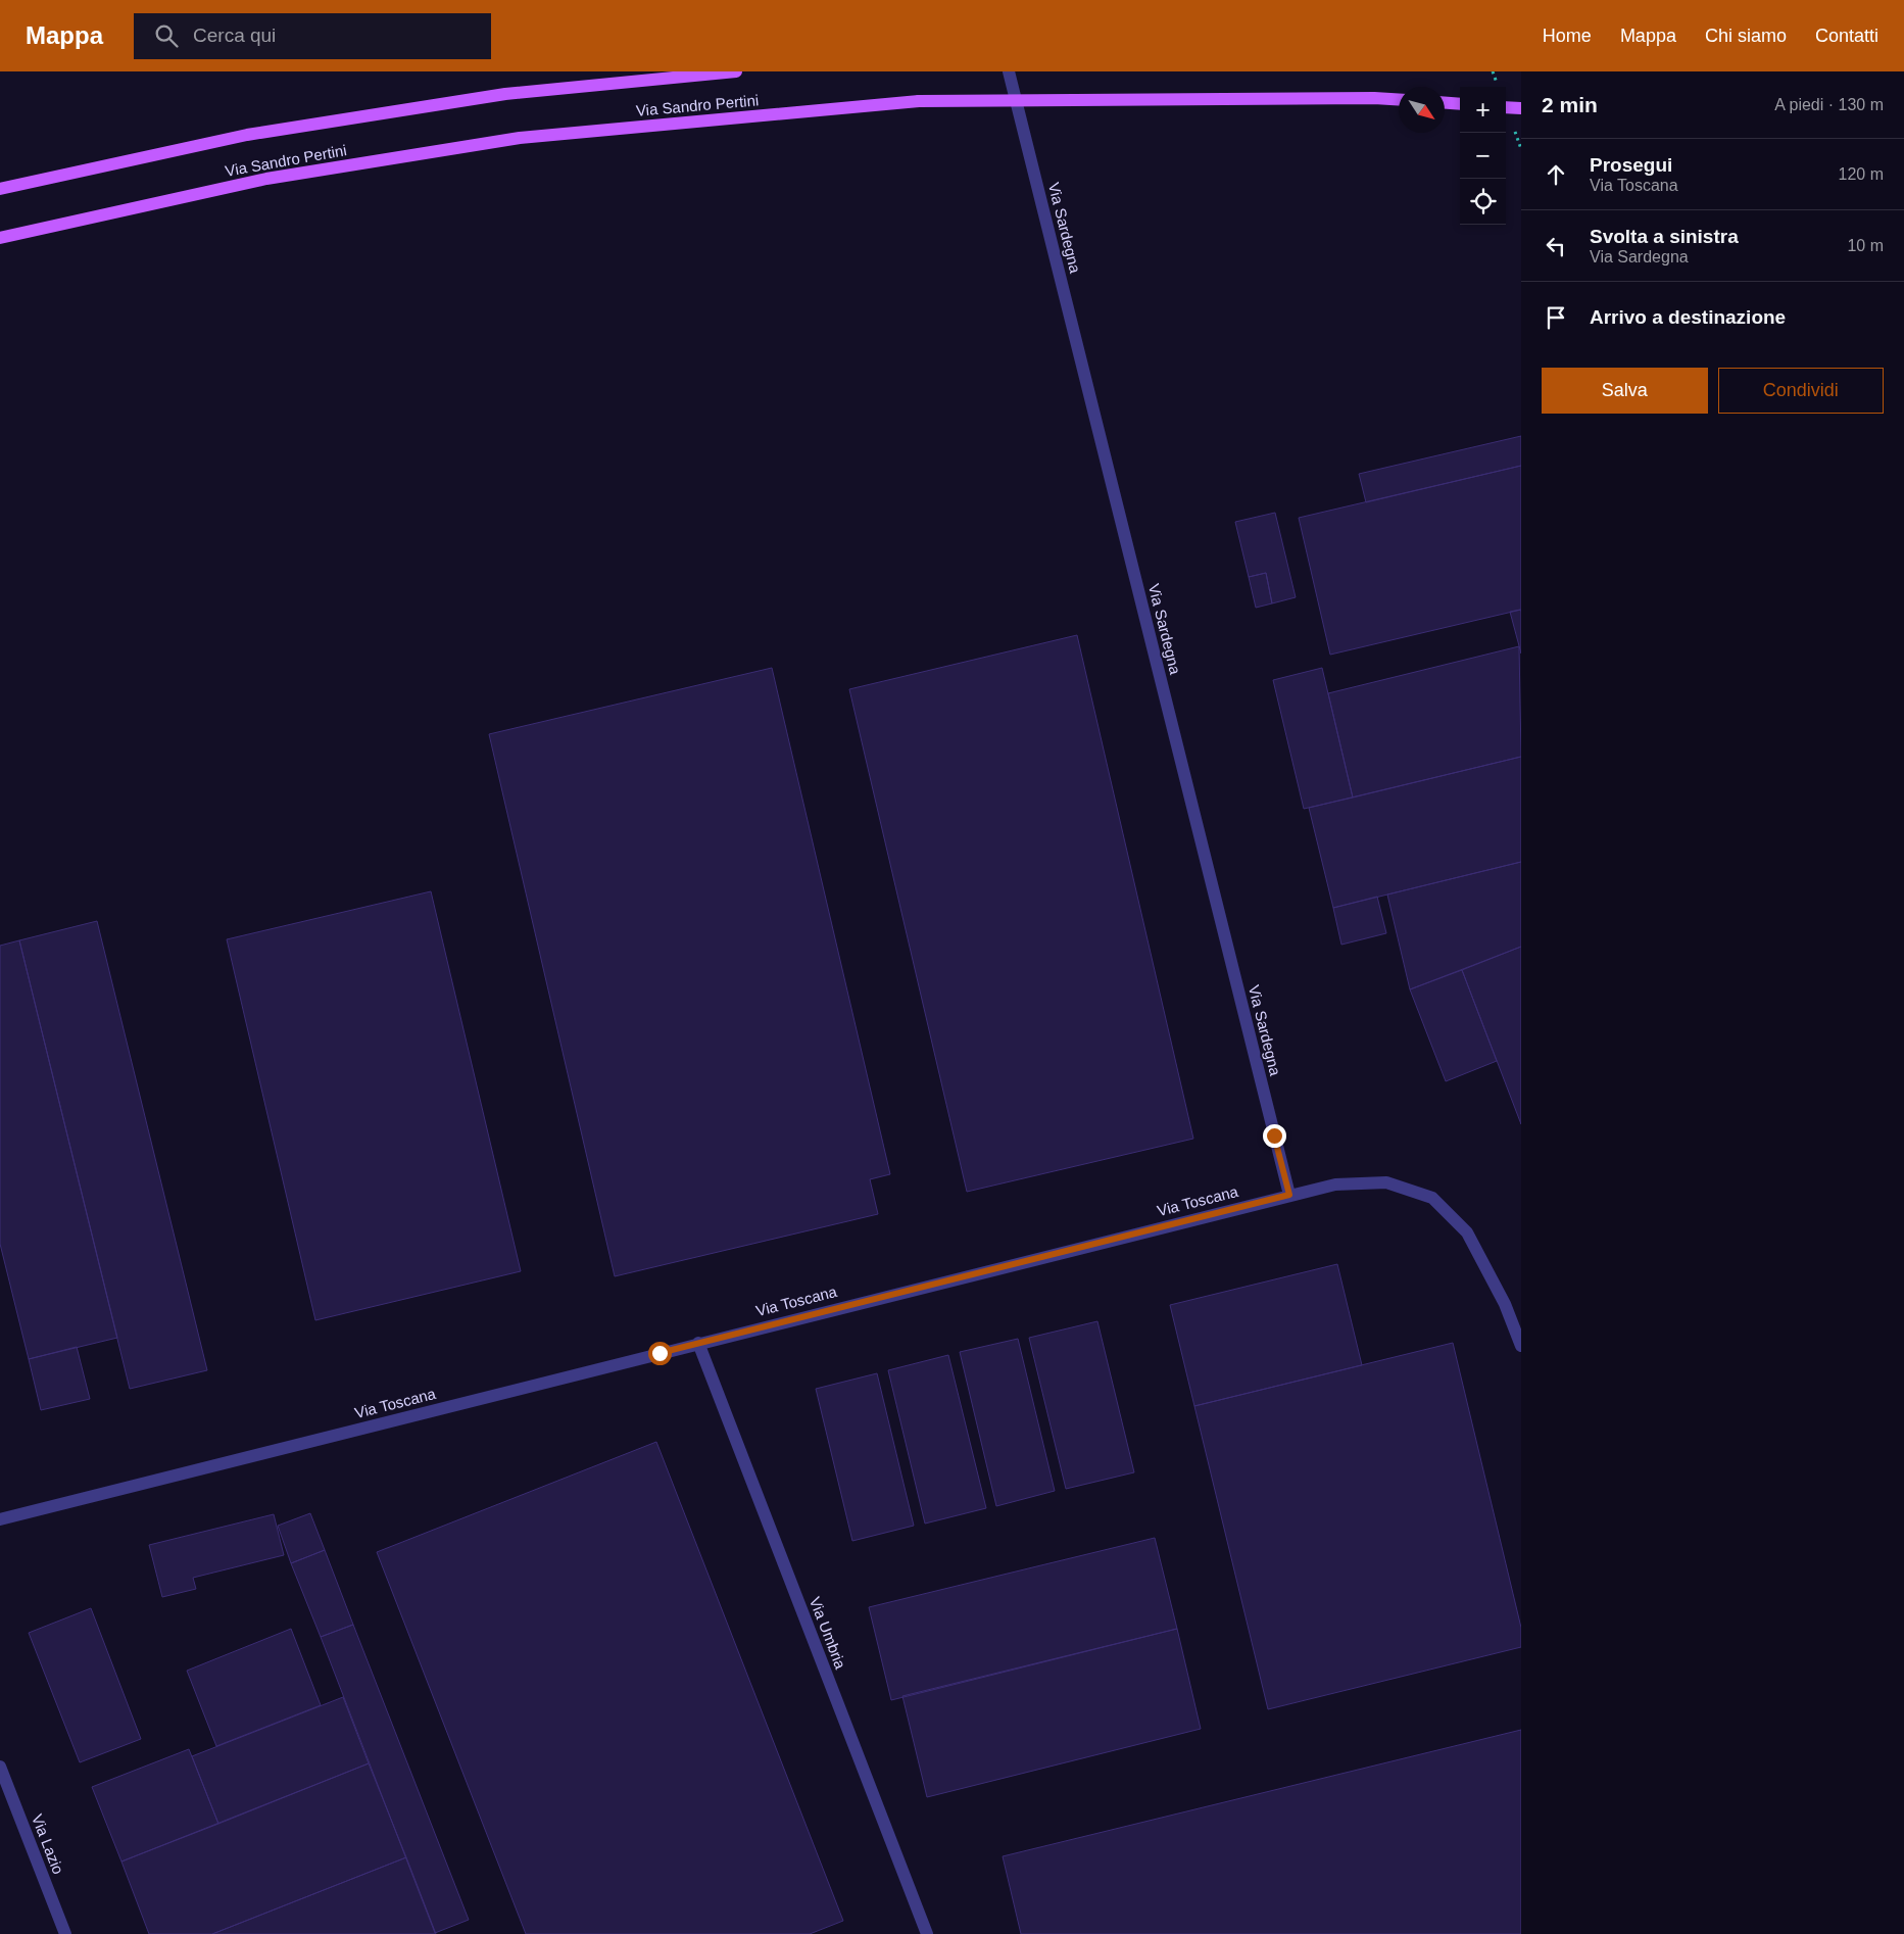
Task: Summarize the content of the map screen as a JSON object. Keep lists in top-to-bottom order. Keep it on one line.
{"streets":{"main road":["Via Sandro Pertini"],"street":["Via Sardegna","Via Toscana","Via Umbria","Via Lazio"]},"crossings":[["Via Sardegna","Via Toscana"],["Via Toscana","Via Umbria"]],"north":"bottom right","page":{"header":"Mappa","search":"Cerca qui","nav":["Home","Mappa","Chi siamo","Contatti"],"heading":["2 min","A piedi · 130 m"],"map_buttons":["+","−"],"list":[["Prosegui","Via Toscana","120 m"],["Svolta a sinistra","Via Sardegna","10 m"],"Arrivo a destinazione"],"buttons":["Salva","Condividi"]}}
